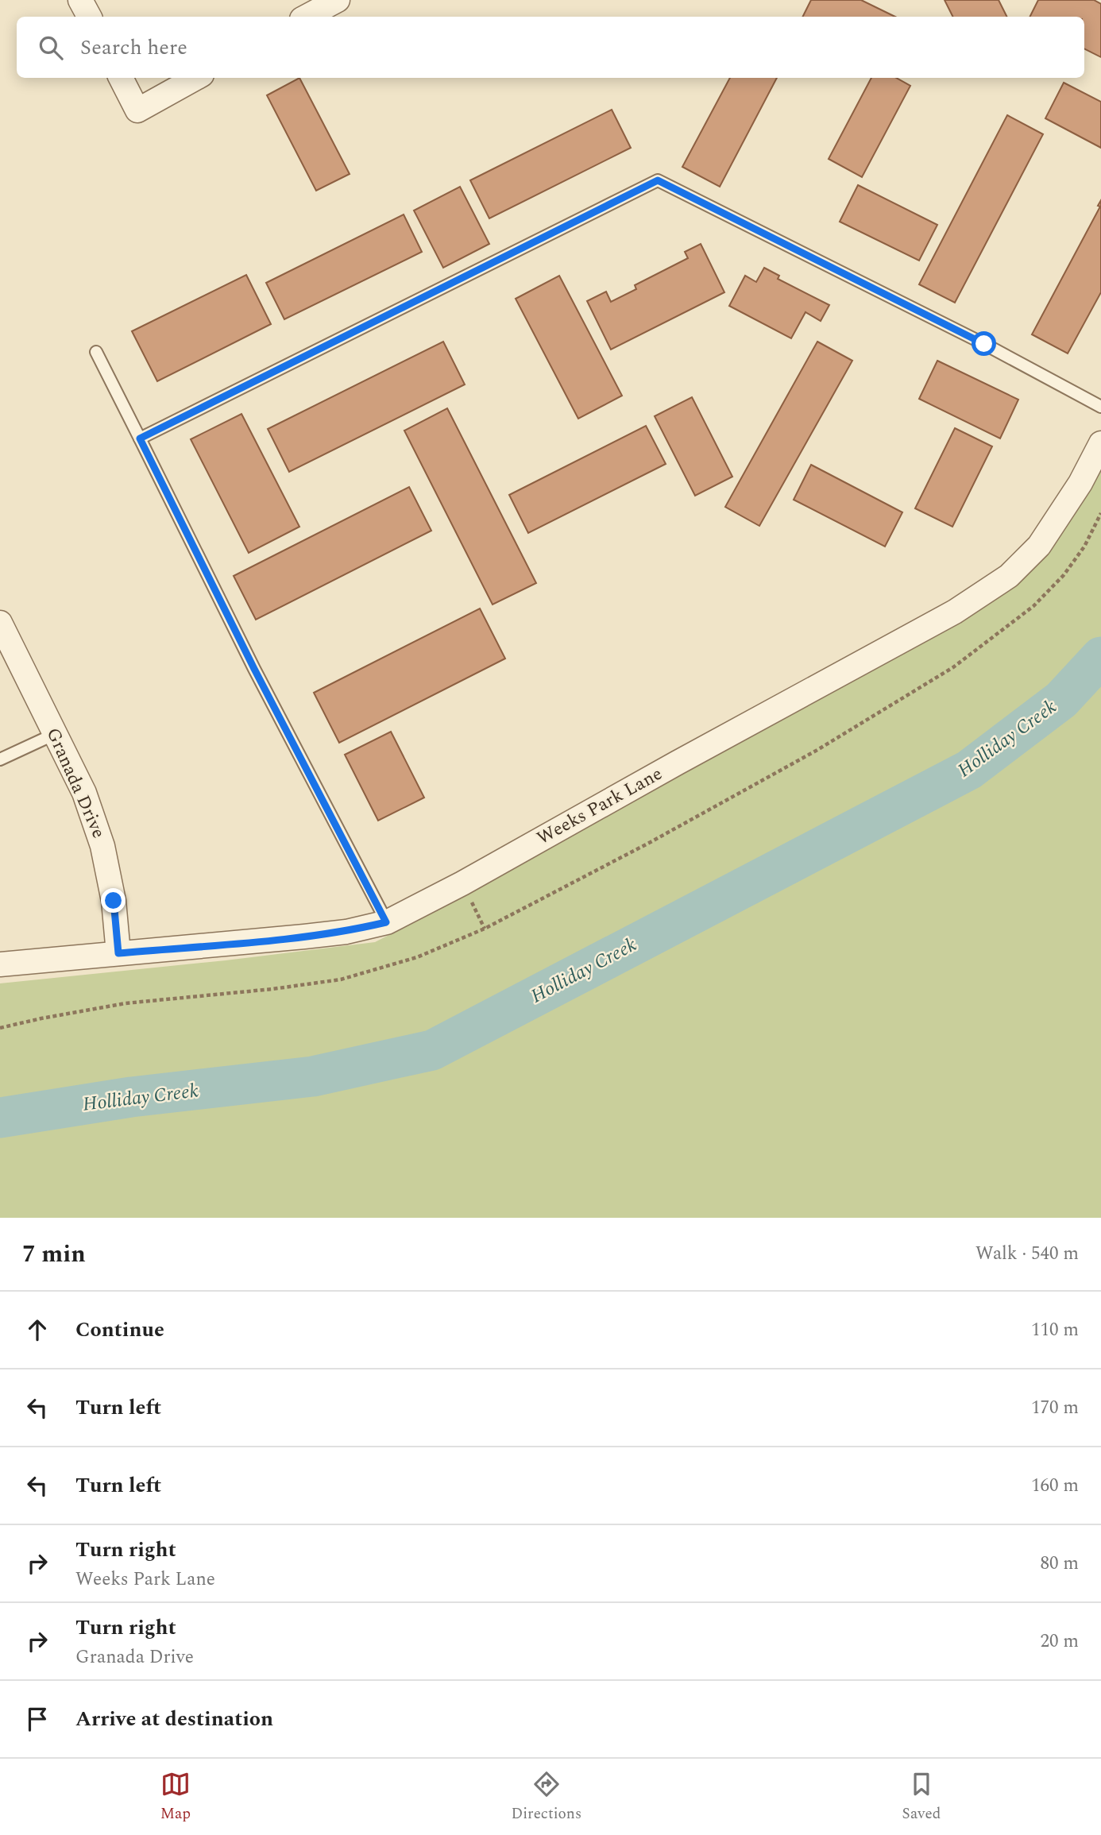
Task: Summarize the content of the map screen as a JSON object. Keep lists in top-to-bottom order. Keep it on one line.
{"streets":{"street":["Granada Drive","Weeks Park Lane"]},"crossings":[["Granada Drive","Weeks Park Lane"]],"water":["Holliday Creek"],"page":{"search":"Search here","heading":["7 min","Walk · 540 m"],"list":[["Continue","110 m"],["Turn left","170 m"],["Turn left","160 m"],["Turn right","Weeks Park Lane","80 m"],["Turn right","Granada Drive","20 m"],"Arrive at destination"],"nav":["Map","Directions","Saved"]}}
